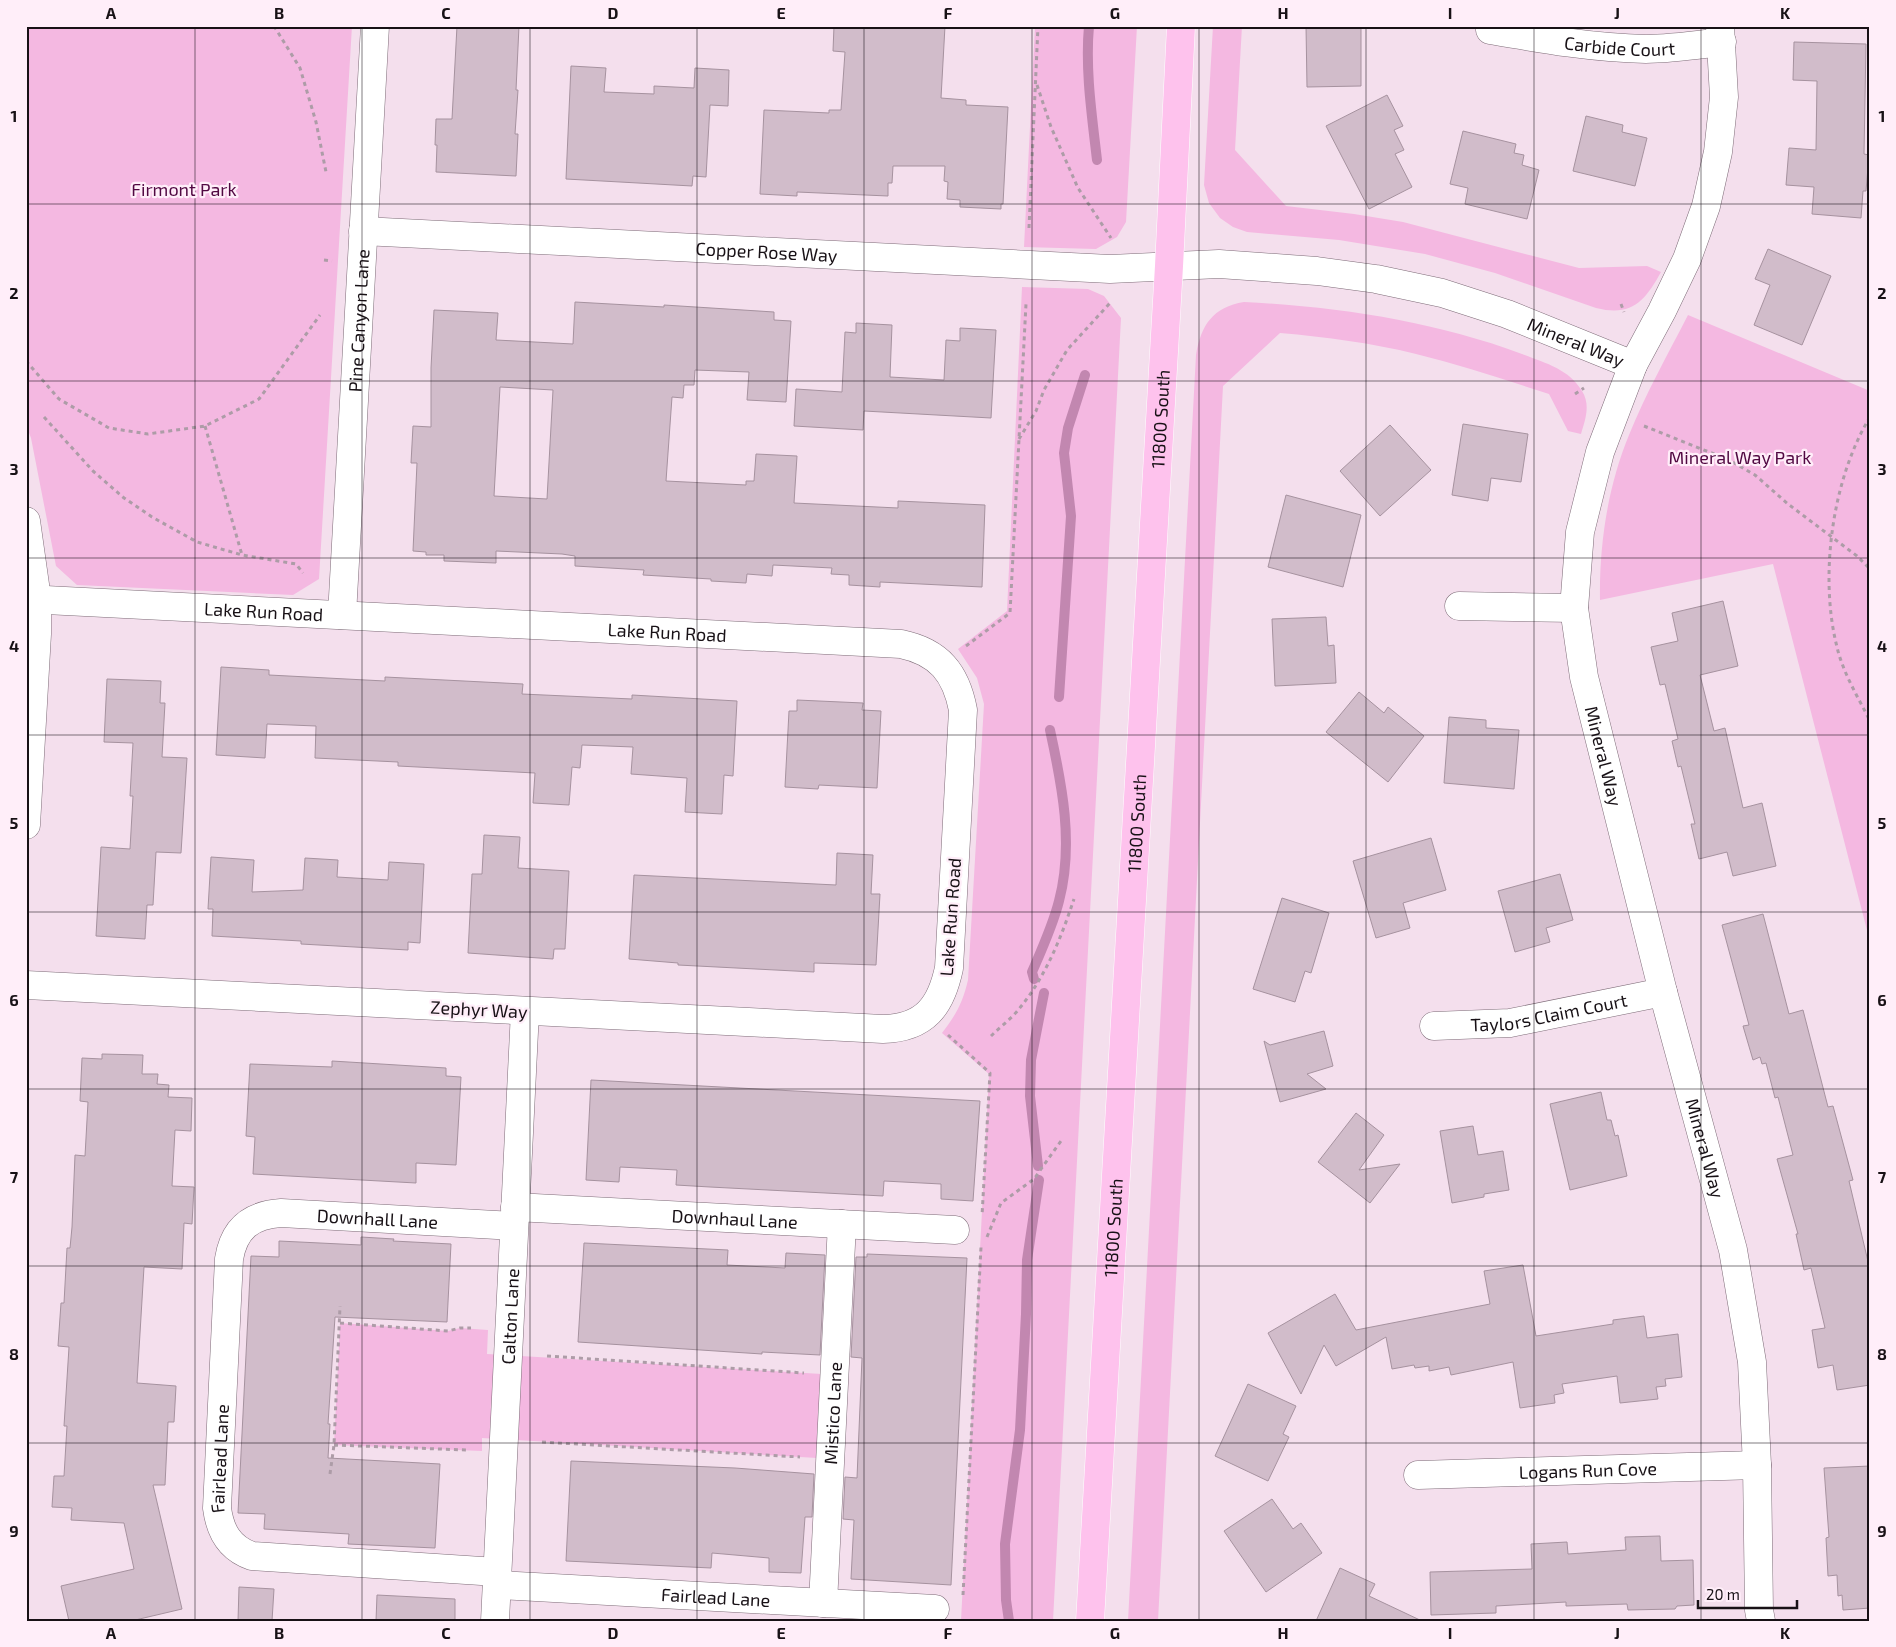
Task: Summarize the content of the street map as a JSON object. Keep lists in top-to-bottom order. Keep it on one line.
{"streets":{"main road":["11800 South"],"street":["Carbide Court","Copper Rose Way","Pine Canyon Lane","Mineral Way","Lake Run Road","Zephyr Way","Taylors Claim Court","Downhall Lane","Downhaul Lane","Calton Lane","Mistico Lane","Fairlead Lane","Logans Run Cove"]},"crossings":[["Copper Rose Way","Pine Canyon Lane"],["Copper Rose Way","Mineral Way"],["Copper Rose Way","11800 South"],["Pine Canyon Lane","Lake Run Road"],["Mineral Way","11800 South"],["Mineral Way","Taylors Claim Court"],["Mineral Way","Logans Run Cove"],["Lake Run Road","Zephyr Way"],["Zephyr Way","Calton Lane"],["Downhall Lane","Downhaul Lane"],["Downhall Lane","Calton Lane"],["Downhall Lane","Fairlead Lane"],["Downhaul Lane","Calton Lane"],["Downhaul Lane","Mistico Lane"],["Calton Lane","Fairlead Lane"],["Mistico Lane","Fairlead Lane"]],"parks":["Firmont Park","Mineral Way Park"],"scale_bar":"20 m","grid":{"columns":["A","B","C","D","E","F","G","H","I","J","K"],"rows":["1","2","3","4","5","6","7","8","9"]}}
